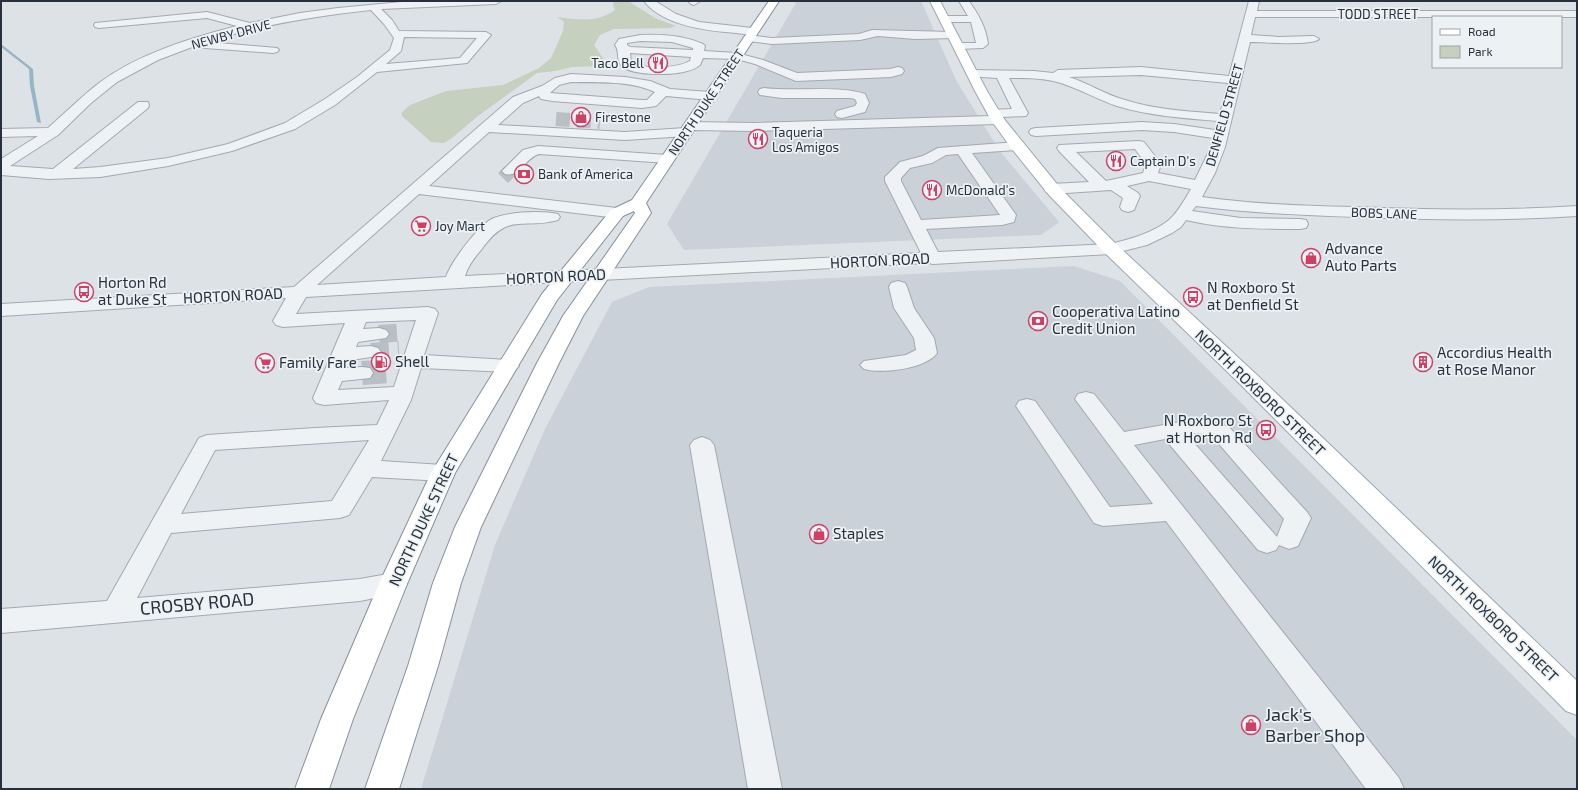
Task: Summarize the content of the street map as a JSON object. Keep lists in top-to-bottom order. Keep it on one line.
{"streets":{"main road":["NORTH DUKE STREET","NORTH ROXBORO STREET"],"street":["TODD STREET","NEWBY DRIVE","DENFIELD STREET","BOBS LANE","HORTON ROAD","CROSBY ROAD"]},"crossings":[["TODD STREET","DENFIELD STREET"],["NORTH DUKE STREET","HORTON ROAD"],["NORTH DUKE STREET","CROSBY ROAD"],["DENFIELD STREET","BOBS LANE"],["DENFIELD STREET","HORTON ROAD"],["DENFIELD STREET","NORTH ROXBORO STREET"],["HORTON ROAD","NORTH ROXBORO STREET"]],"places":{"restaurant":["Taco Bell","Taqueria Los Amigos","Captain D's","McDonald's"],"shop":["Firestone","Advance Auto Parts","Staples","Jack's Barber Shop"],"bank":["Bank of America","Cooperativa Latino Credit Union"],"supermarket":["Joy Mart","Family Fare"],"bus stop":["Horton Rd at Duke St","N Roxboro St at Denfield St","N Roxboro St at Horton Rd"],"fuel station":["Shell"],"building":["Accordius Health at Rose Manor"]},"legend":["Road","Park"]}
